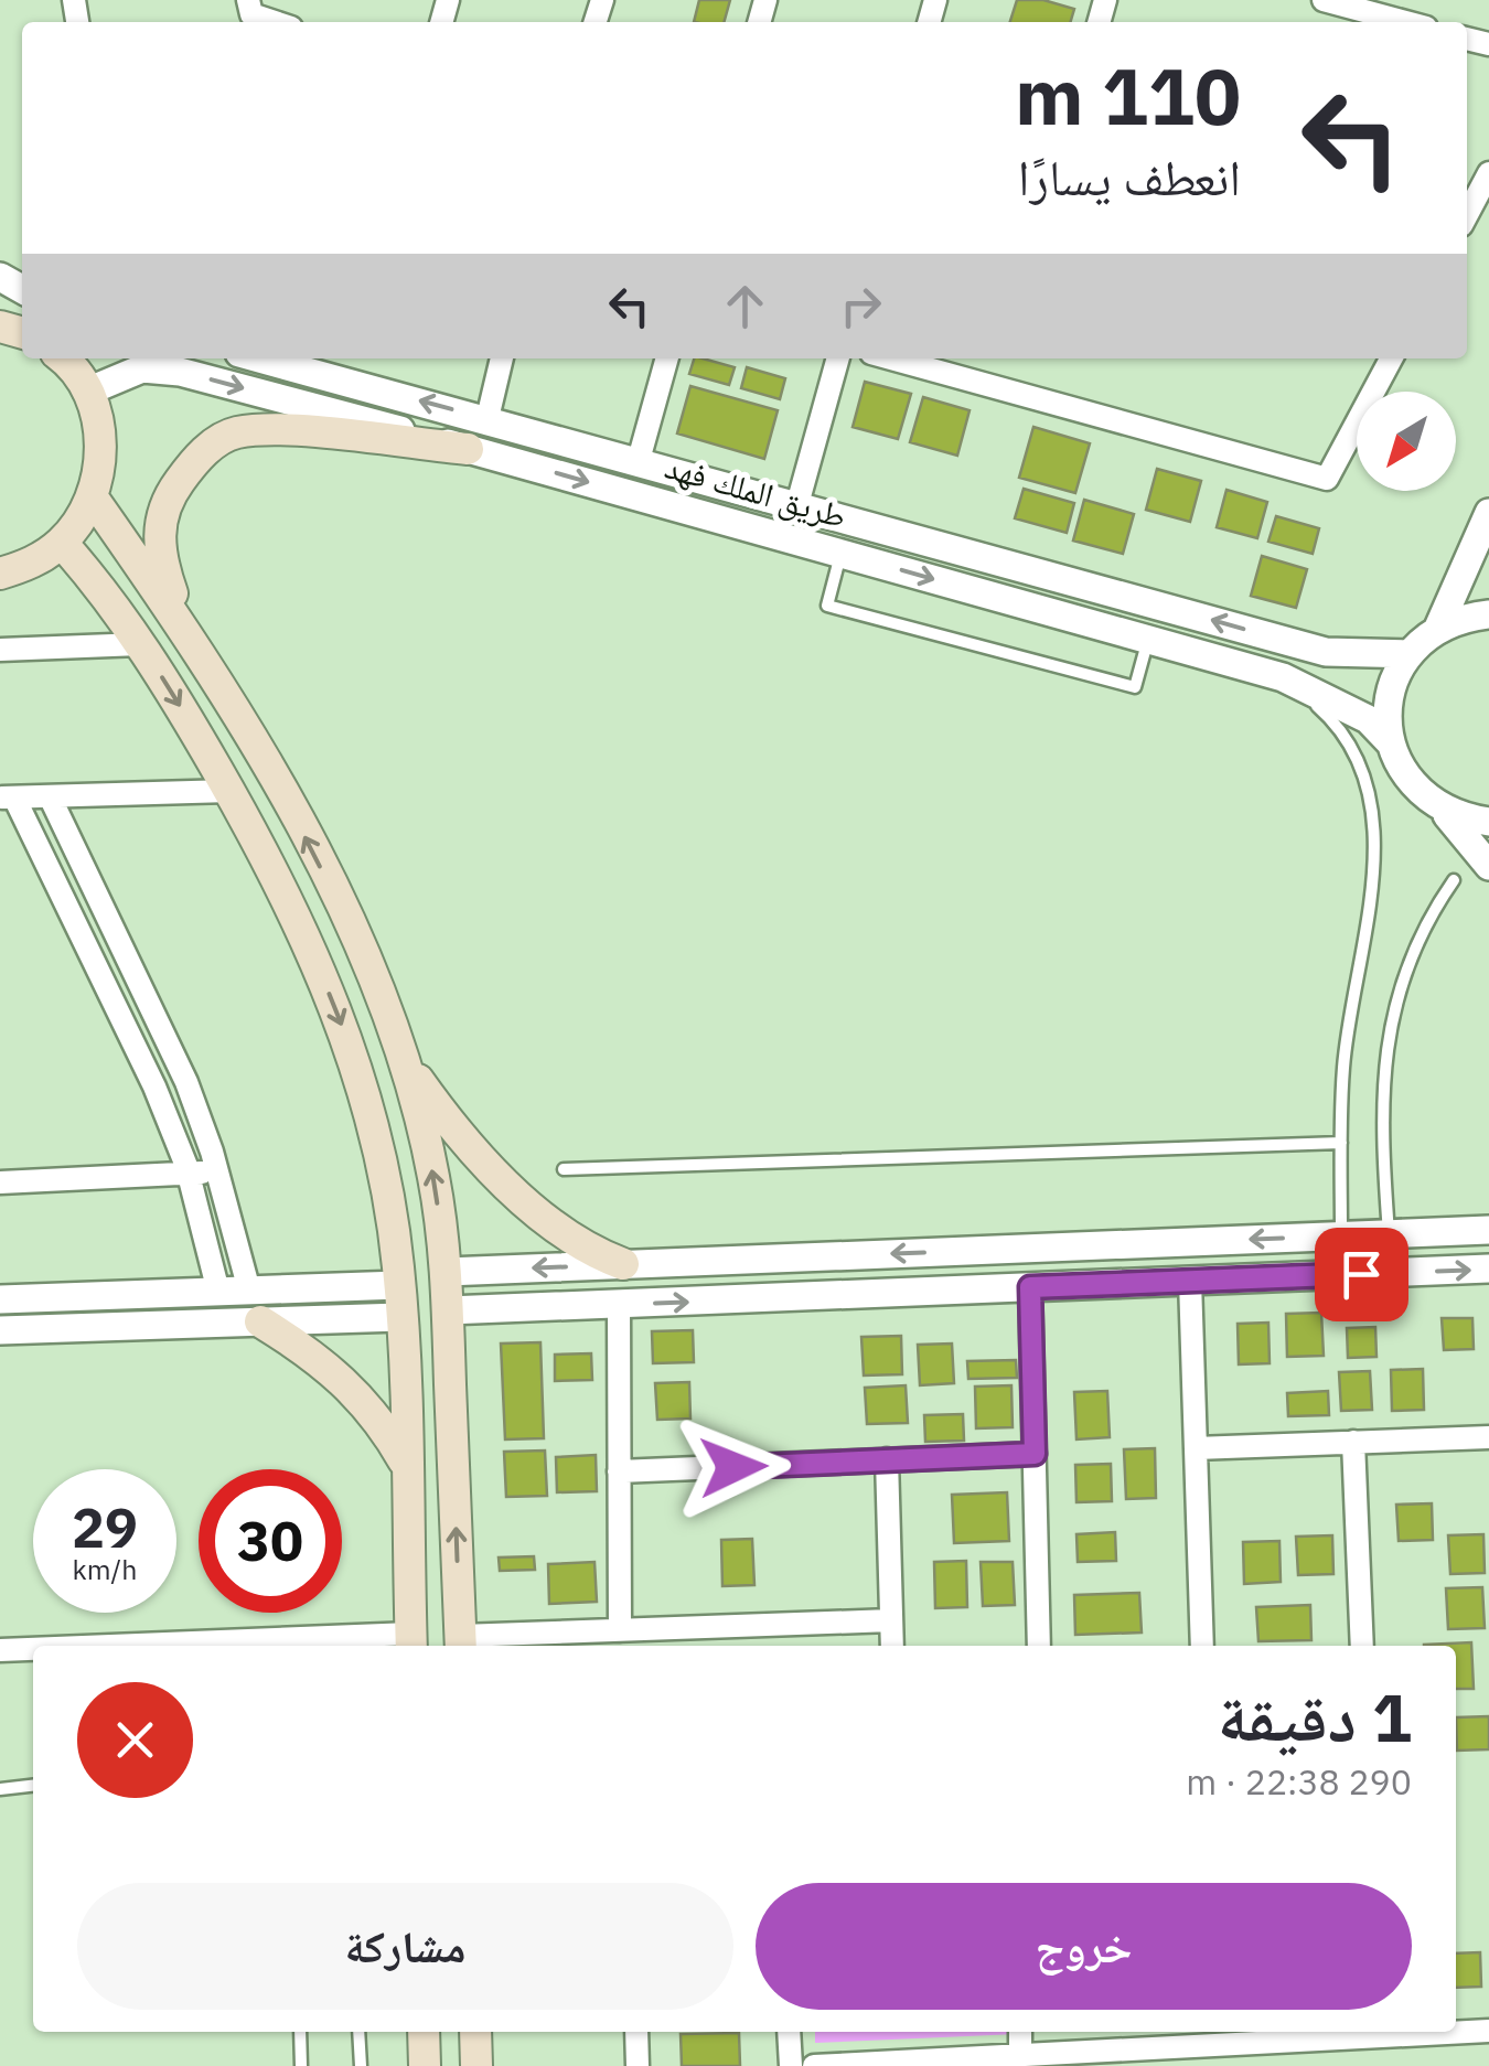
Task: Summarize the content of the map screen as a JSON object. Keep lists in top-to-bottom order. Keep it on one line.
{"streets":{"street":["طريق الملك فهد"]},"north":"bottom left","page":{"turn":["110 m","انعطف يسارًا"],"speed":"29 km/h","limit":"30","heading":["1 دقيقة","290 m · 22:38"],"buttons":["خروج","مشاركة"]}}
